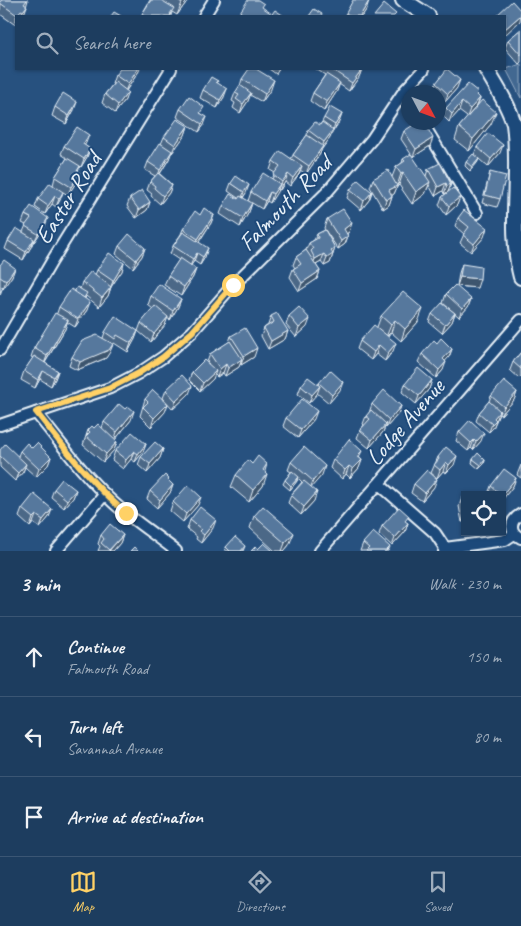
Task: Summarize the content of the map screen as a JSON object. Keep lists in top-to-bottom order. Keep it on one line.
{"streets":{"street":["Easter Road","Falmouth Road","Lodge Avenue"]},"north":"bottom right","page":{"search":"Search here","heading":["3 min","Walk · 230 m"],"list":[["Continue","Falmouth Road","150 m"],["Turn left","Savannah Avenue","80 m"],"Arrive at destination"],"nav":["Map","Directions","Saved"]}}
